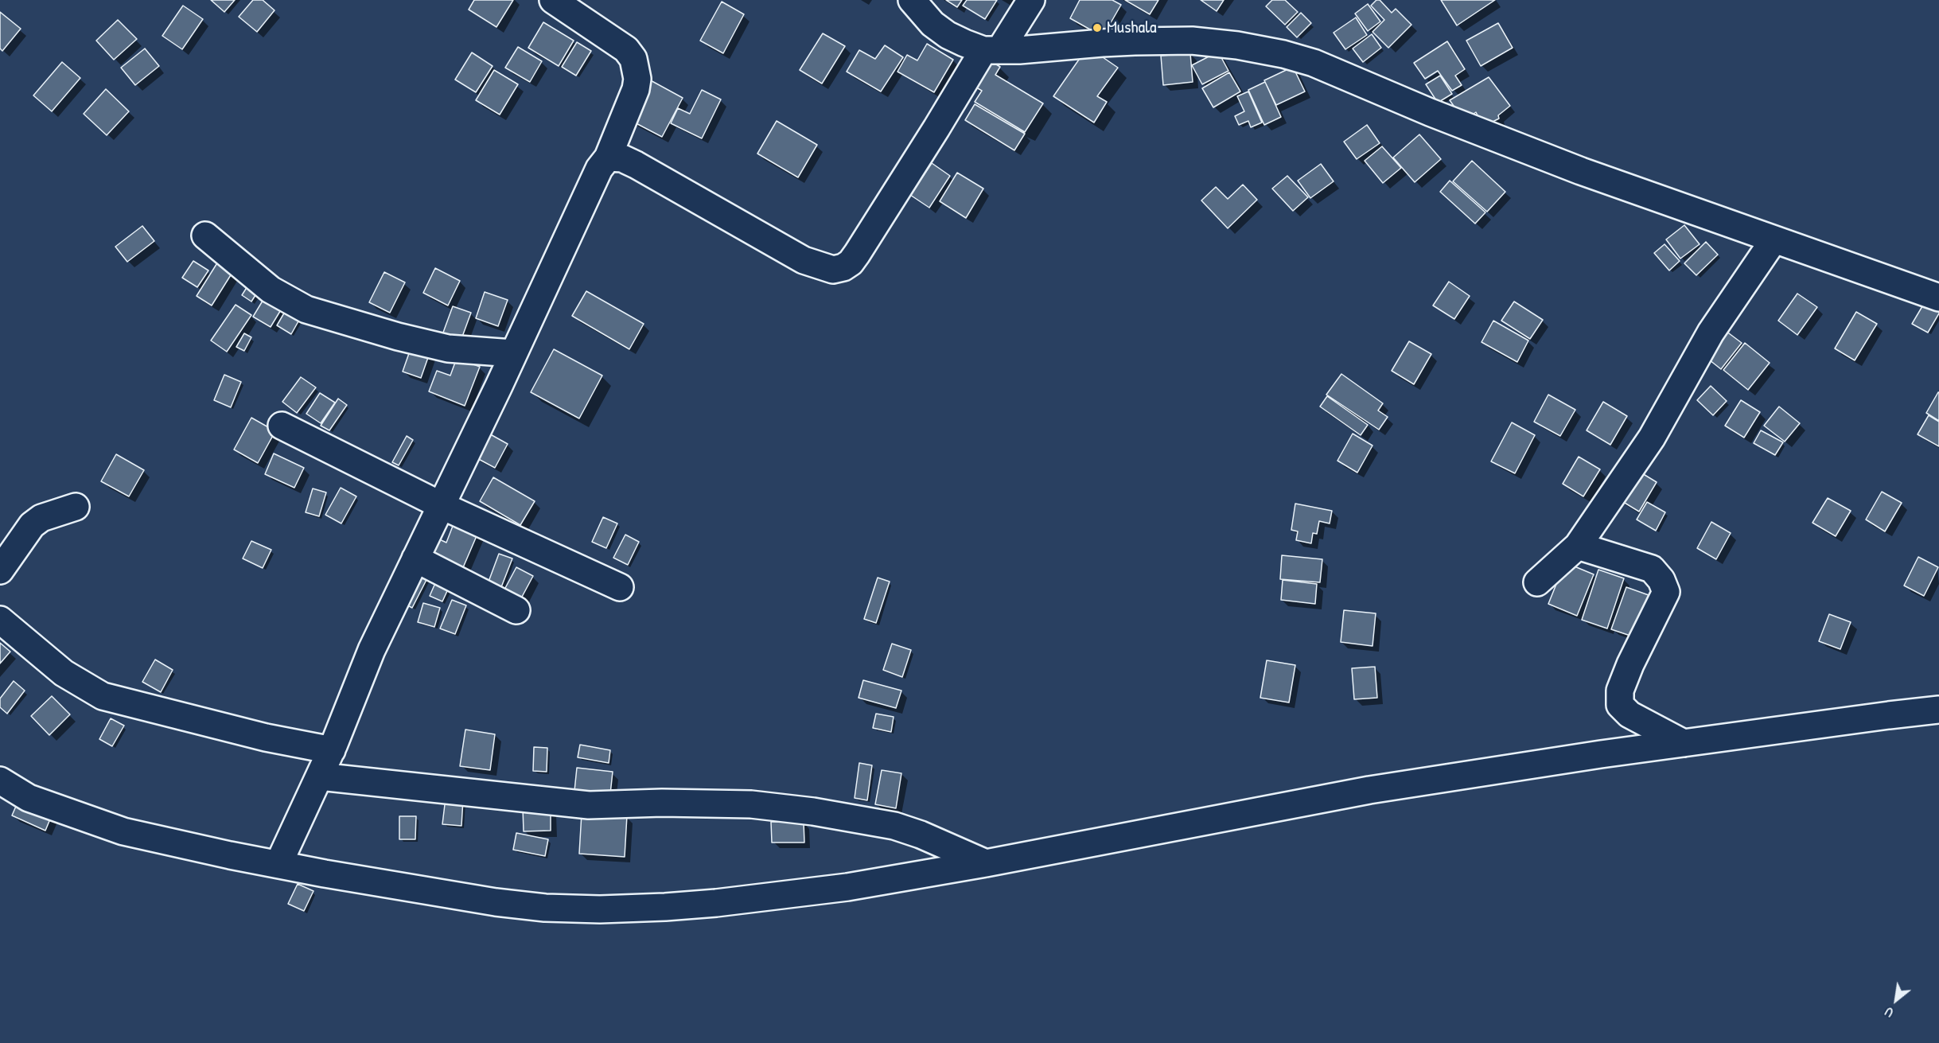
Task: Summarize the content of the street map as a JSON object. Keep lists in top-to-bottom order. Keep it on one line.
{"places":["Mushala"],"north":"bottom left"}
